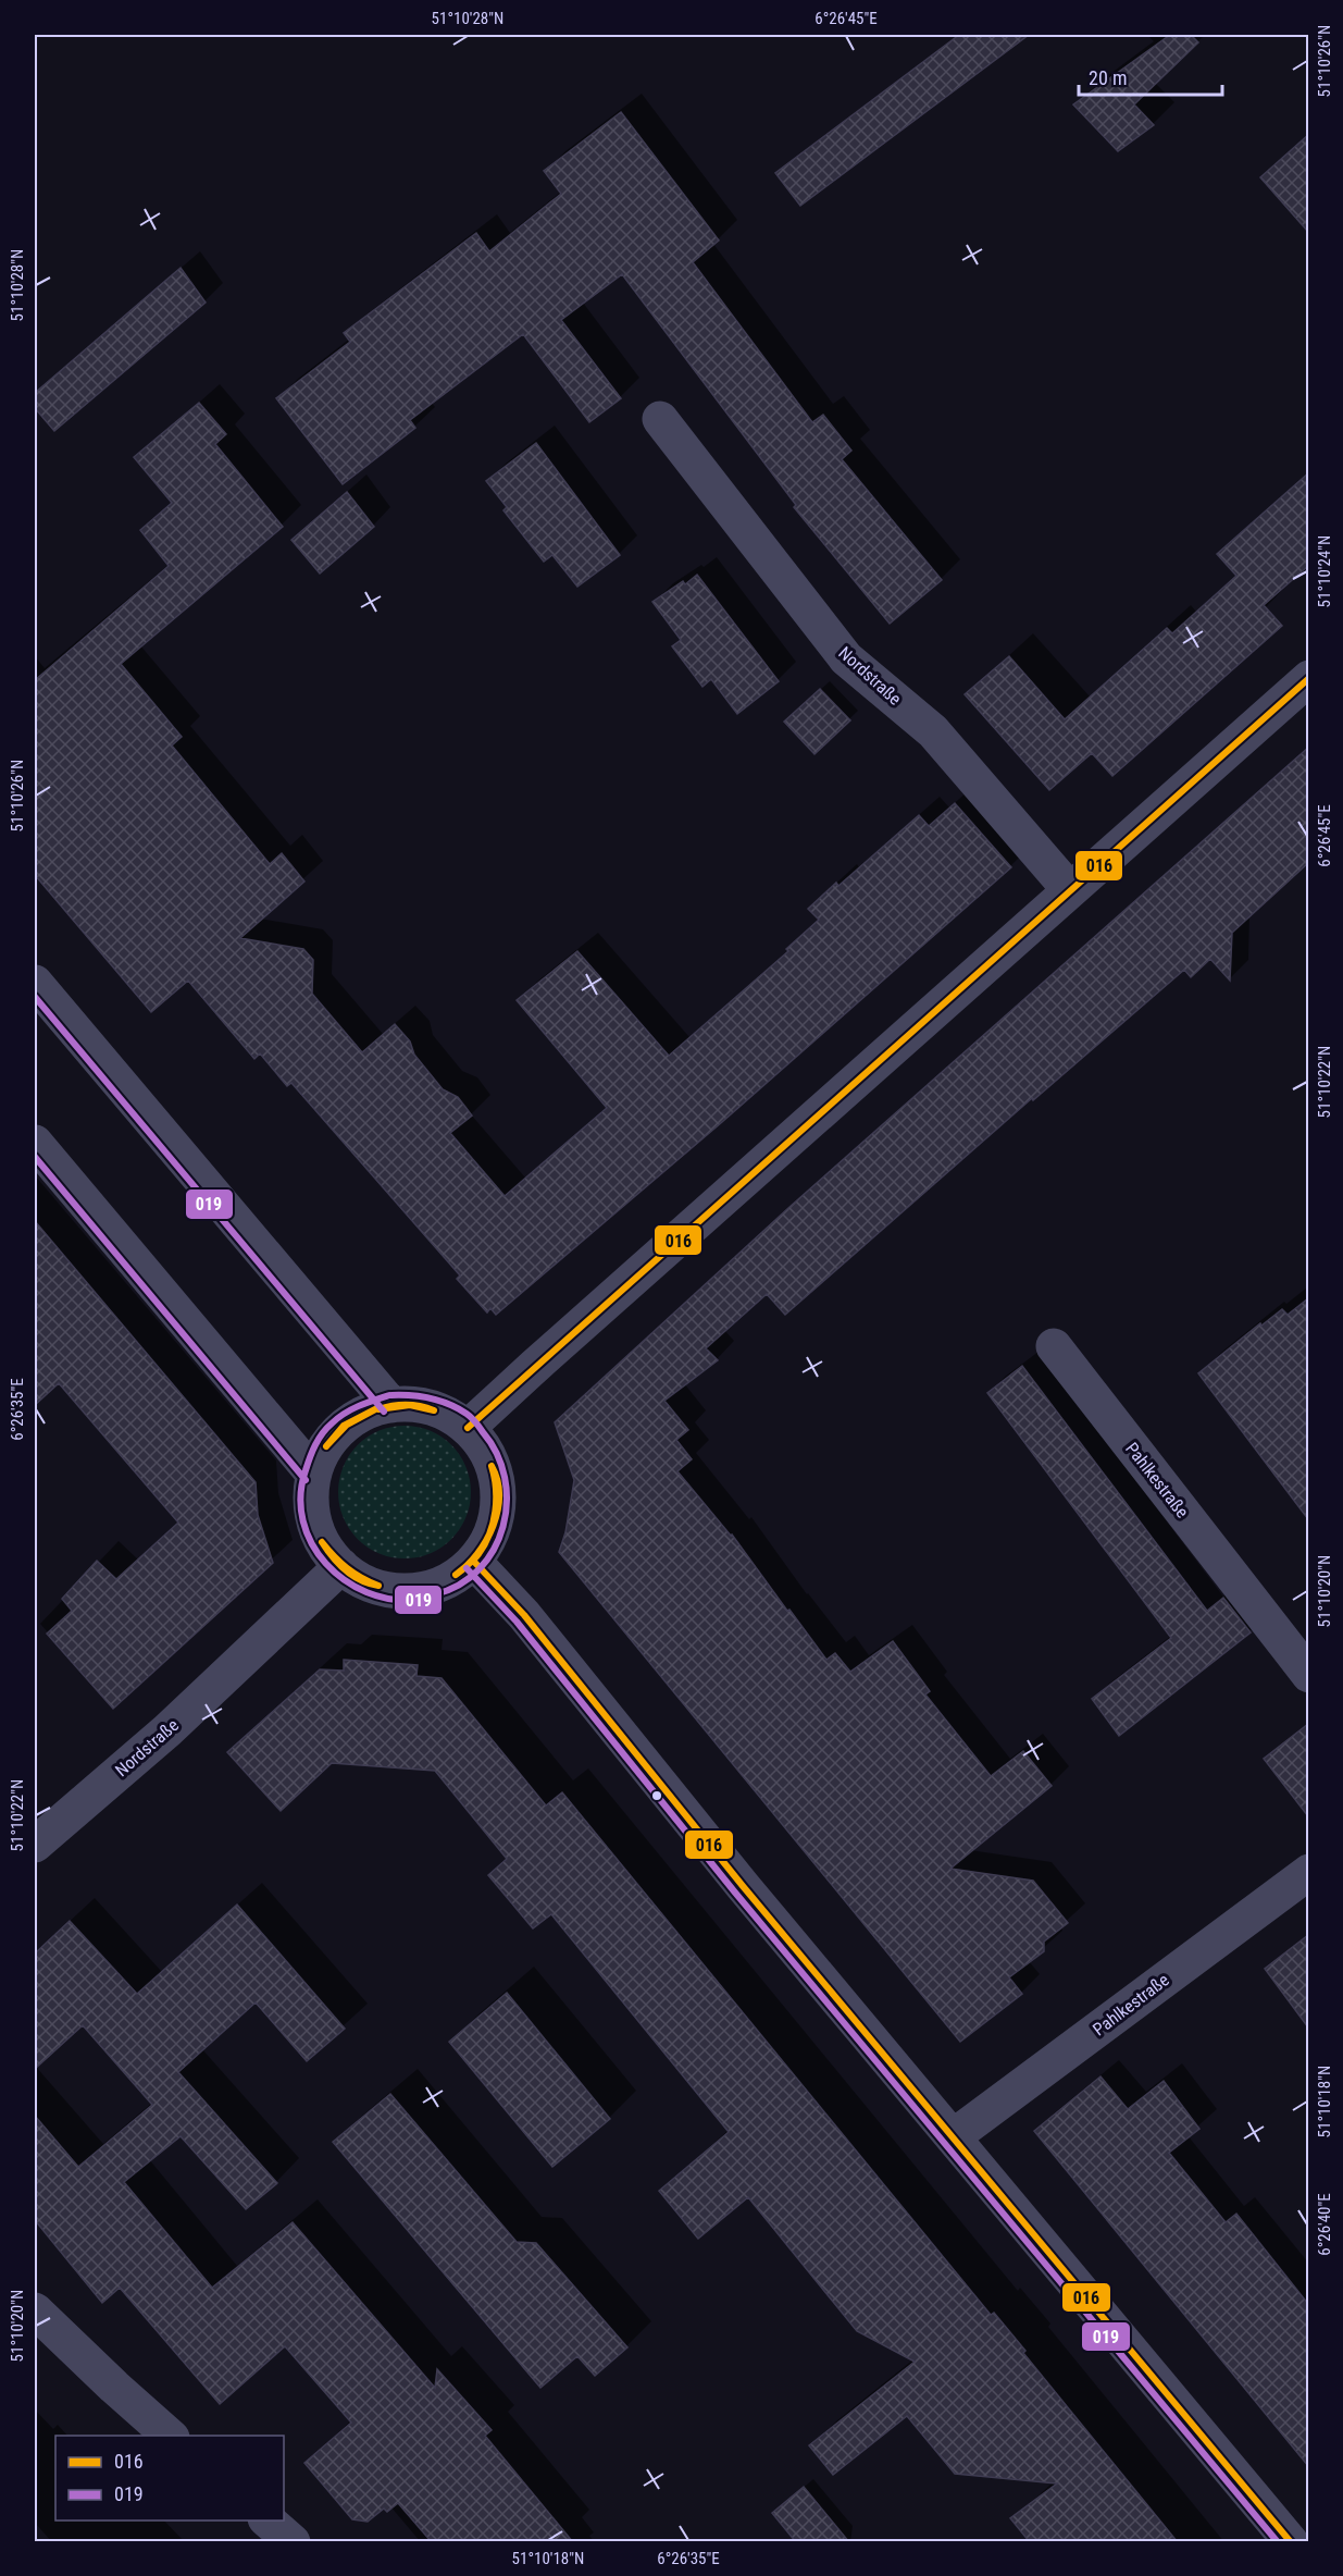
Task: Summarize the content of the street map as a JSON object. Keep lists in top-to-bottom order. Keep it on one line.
{"streets":{"street":["Nordstraße","Pahlkestraße"]},"lines":["transit line 016","transit line 019"],"legend":["016","019"],"scale_bar":"20 m","coordinates":["51°10'28\"N","6°26'45\"E","51°10'26\"N","51°10'24\"N","51°10'22\"N","6°26'35\"E","51°10'20\"N","51°10'18\"N","6°26'40\"E"]}
